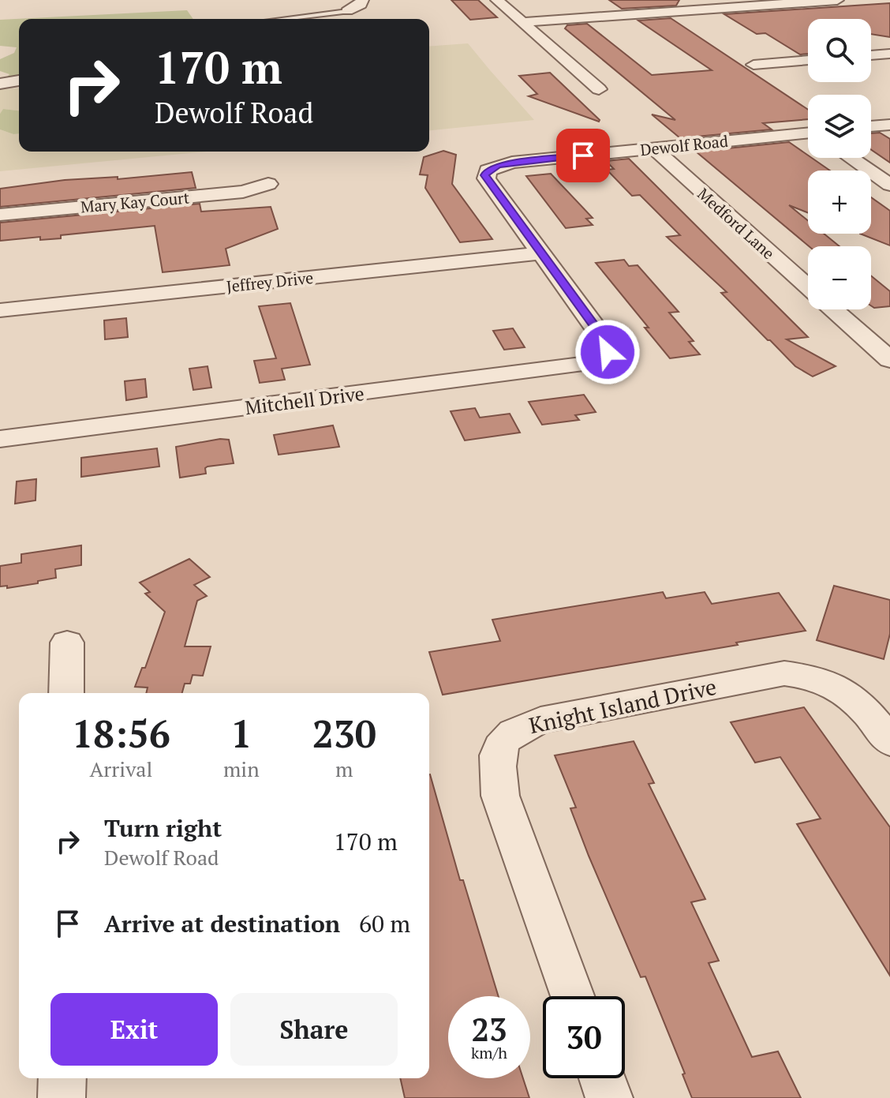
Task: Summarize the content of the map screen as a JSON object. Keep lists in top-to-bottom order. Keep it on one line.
{"streets":{"street":["Dewolf Road","Mary Kay Court","Medford Lane","Jeffrey Drive","Mitchell Drive","Knight Island Drive"]},"crossings":[["Dewolf Road","Medford Lane"],["Dewolf Road","Jeffrey Drive"],["Dewolf Road","Mitchell Drive"],["Jeffrey Drive","Mitchell Drive"]],"page":{"map_buttons":["+","−"],"turn":["170 m","Dewolf Road"],"eta":["18:56","Arrival","1","min","230","m"],"list":[{"name":"Turn right","note":"Dewolf Road","value":"170 m"},{"name":"Arrive at destination","value":"60 m"}],"buttons":["Exit","Share"],"speed":"23 km/h","limit":"30"}}
